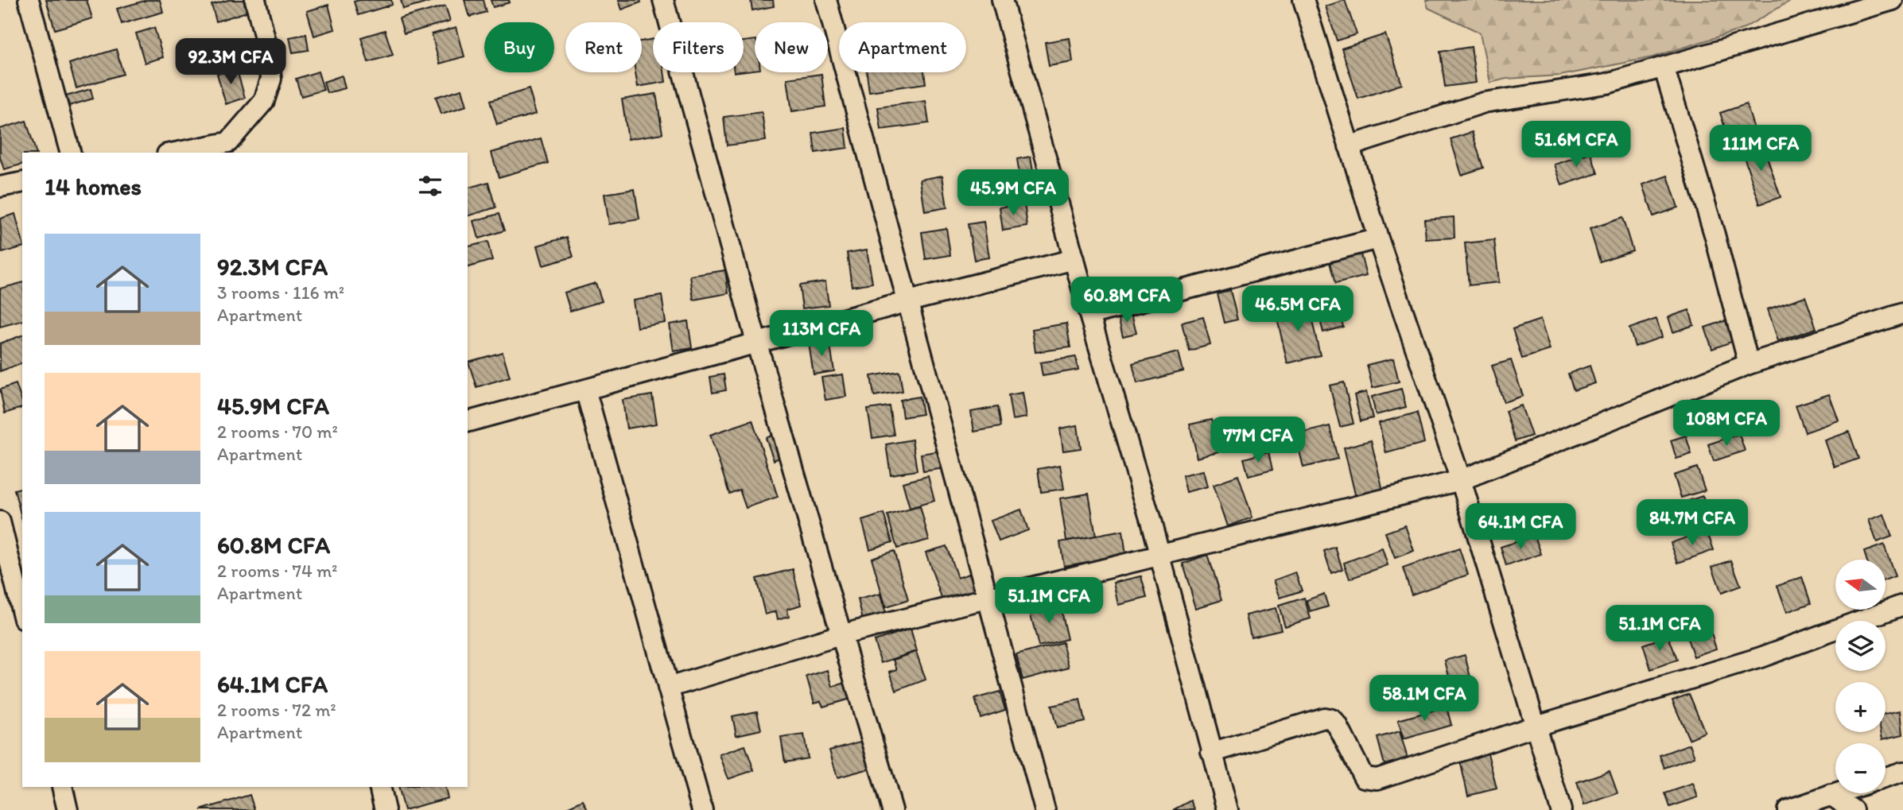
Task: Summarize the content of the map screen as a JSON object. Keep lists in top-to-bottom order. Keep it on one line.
{"north":"left","page":{"chip":["Buy","Rent","Filters","New","Apartment"],"price":["92.3M CFA","51.6M CFA","111M CFA","45.9M CFA","60.8M CFA","46.5M CFA","113M CFA","108M CFA","77M CFA","84.7M CFA","64.1M CFA","51.1M CFA","51.1M CFA","58.1M CFA"],"heading":"14 homes","list":[{"name":"92.3M CFA","note":"3 rooms · 116 m² · Apartment"},{"name":"45.9M CFA","note":"2 rooms · 70 m² · Apartment"},{"name":"60.8M CFA","note":"2 rooms · 74 m² · Apartment"},{"name":"64.1M CFA","note":"2 rooms · 72 m² · Apartment"}],"map_buttons":["+","−"]}}
